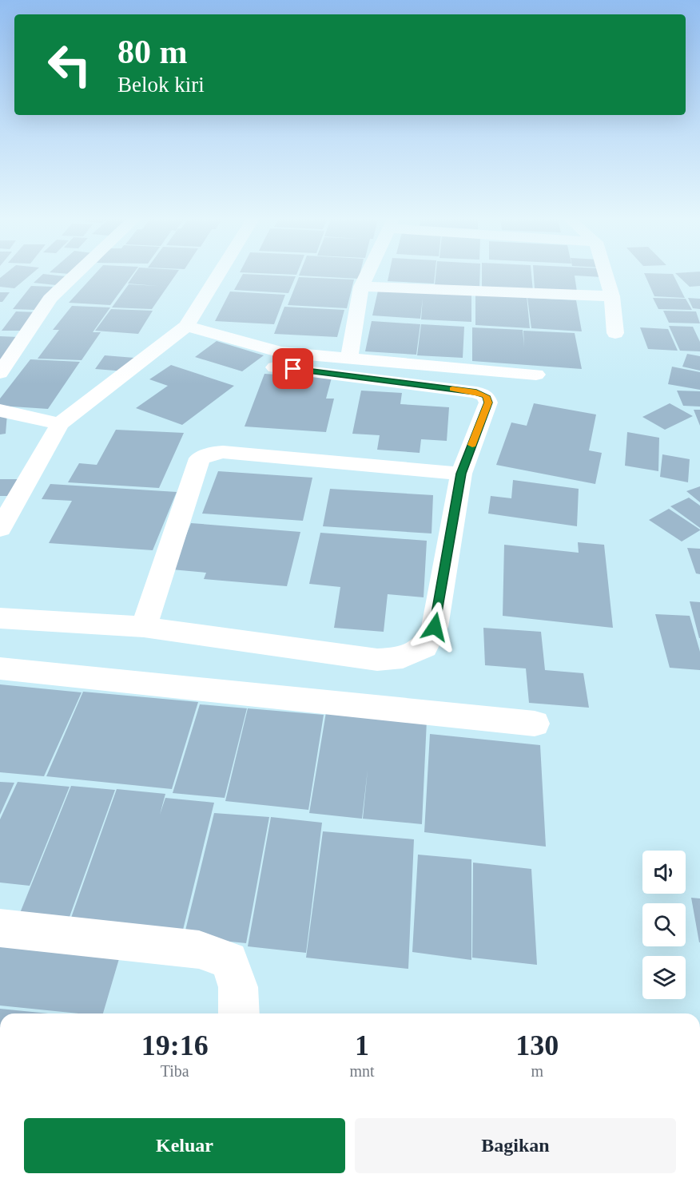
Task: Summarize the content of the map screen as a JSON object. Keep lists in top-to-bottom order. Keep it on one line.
{"page":{"turn":["80 m","Belok kiri"],"eta":["19:16","Tiba","1","mnt","130","m"],"buttons":["Keluar","Bagikan"]}}
